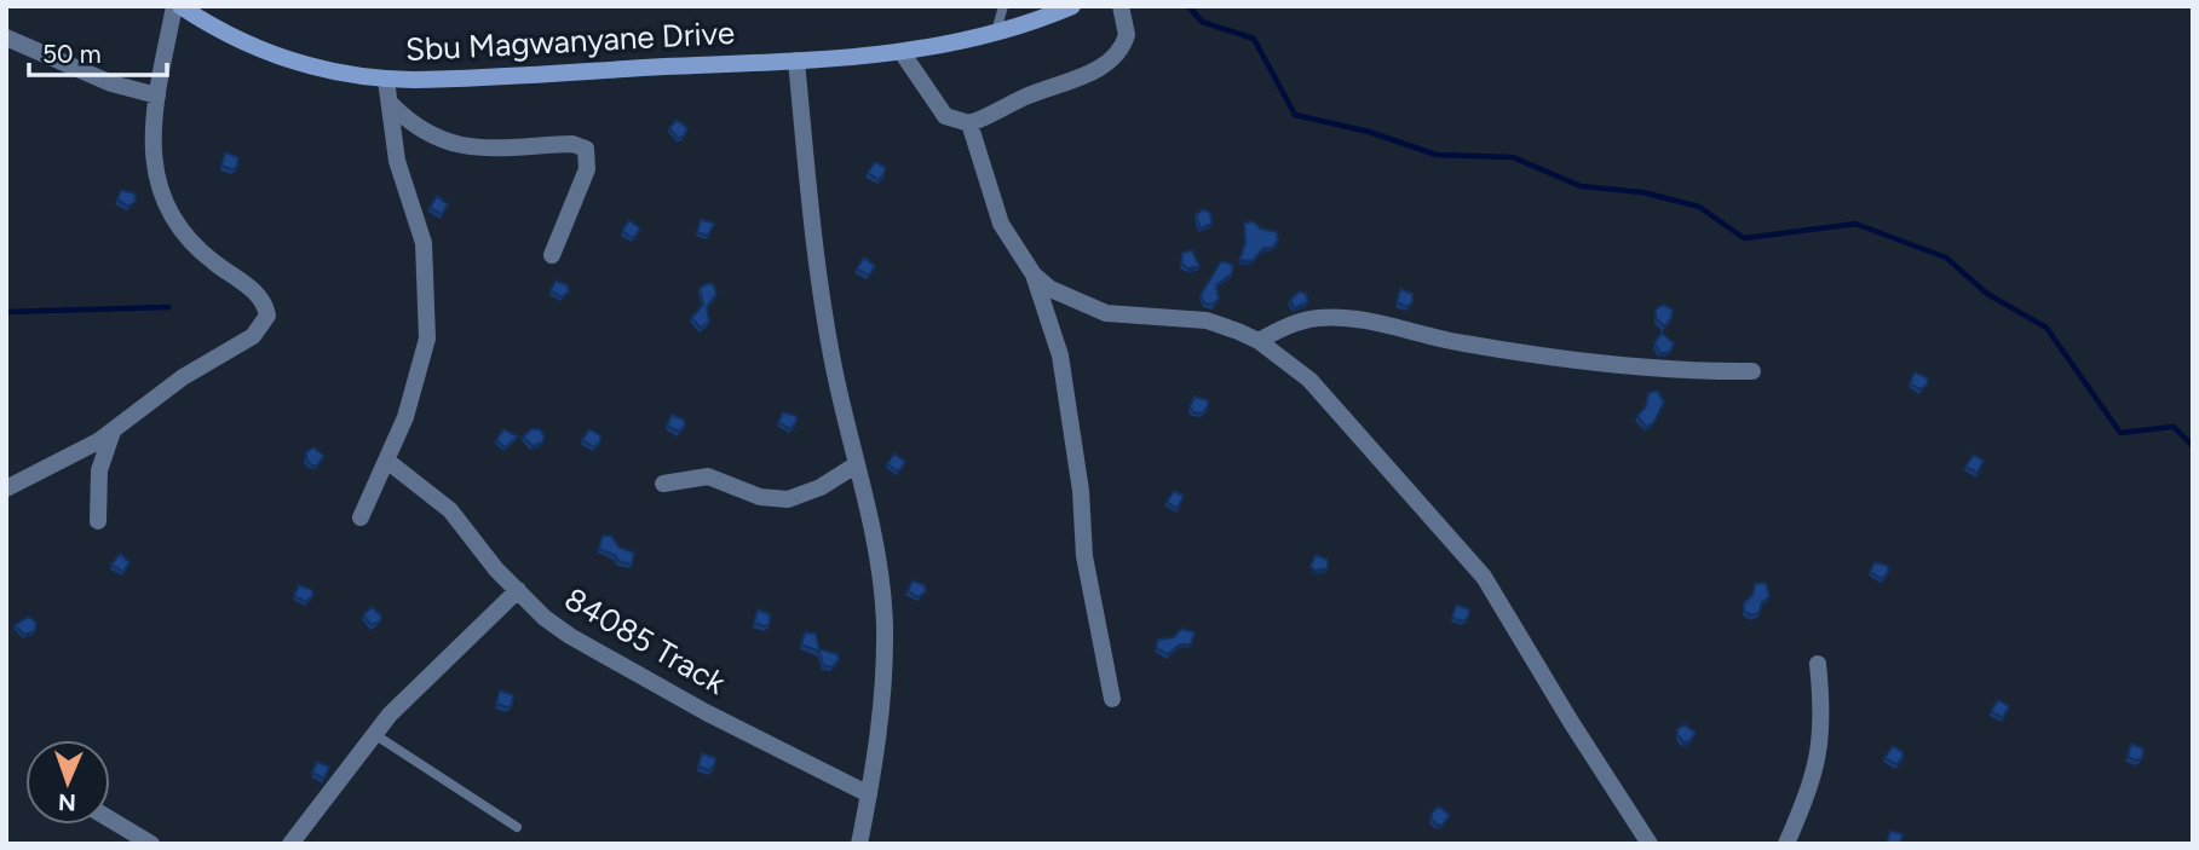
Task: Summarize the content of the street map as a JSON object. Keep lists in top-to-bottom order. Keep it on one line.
{"streets":{"main road":["Sbu Magwanyane Drive"],"street":["84085 Track"]},"scale_bar":"50 m","north":"bottom"}
